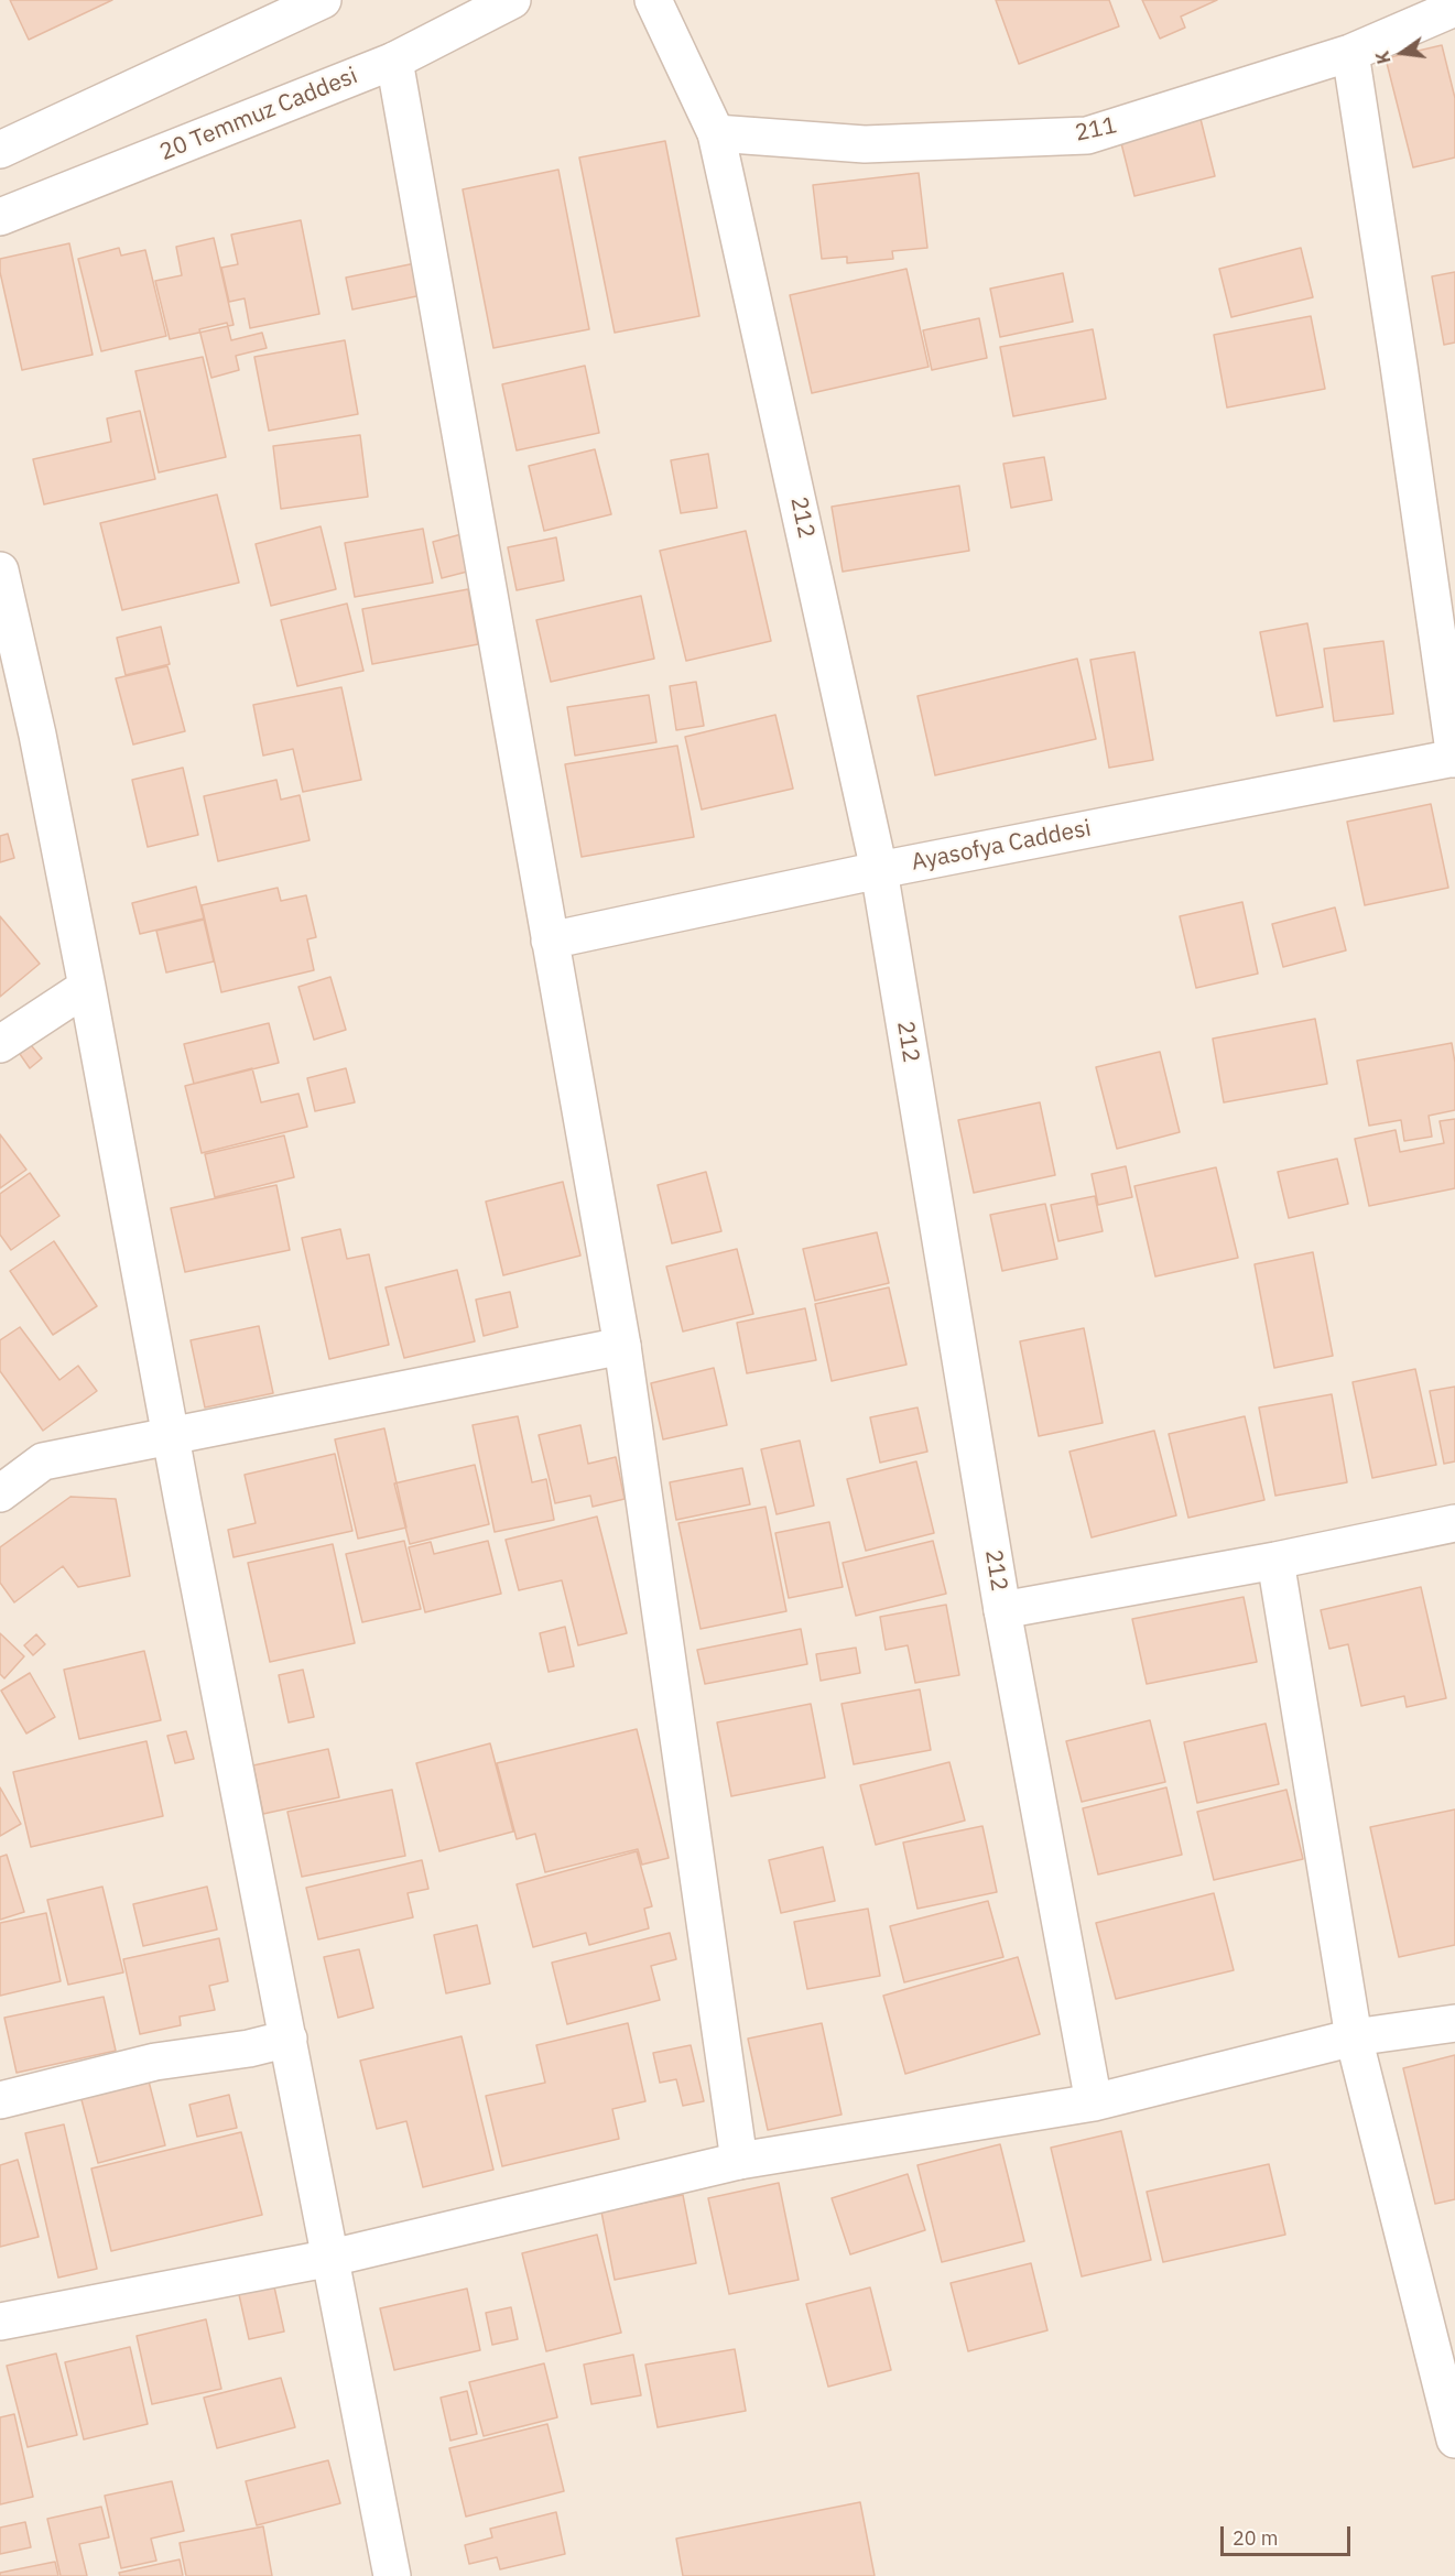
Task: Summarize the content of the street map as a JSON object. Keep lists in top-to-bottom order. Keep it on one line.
{"streets":{"street":["20 Temmuz Caddesi","211","212","Ayasofya Caddesi"]},"crossings":[["211","212"],["212","Ayasofya Caddesi"]],"scale_bar":"20 m","north":"left"}
